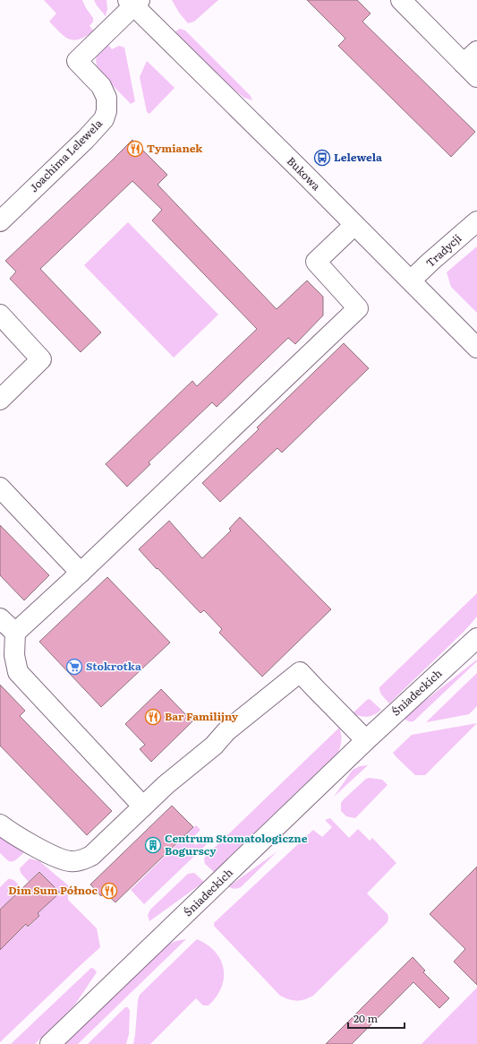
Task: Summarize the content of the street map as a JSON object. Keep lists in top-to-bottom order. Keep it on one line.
{"streets":{"street":["Joachima Lelewela","Bukowa","Tradycji","Śniadeckich"]},"crossings":[["Joachima Lelewela","Bukowa"],["Bukowa","Tradycji"]],"places":{"restaurant":["Tymianek","Bar Familijny","Dim Sum Północ"],"bus stop":["Lelewela"],"supermarket":["Stokrotka"],"building":["Centrum Stomatologiczne Bogurscy"]},"scale_bar":"20 m"}
